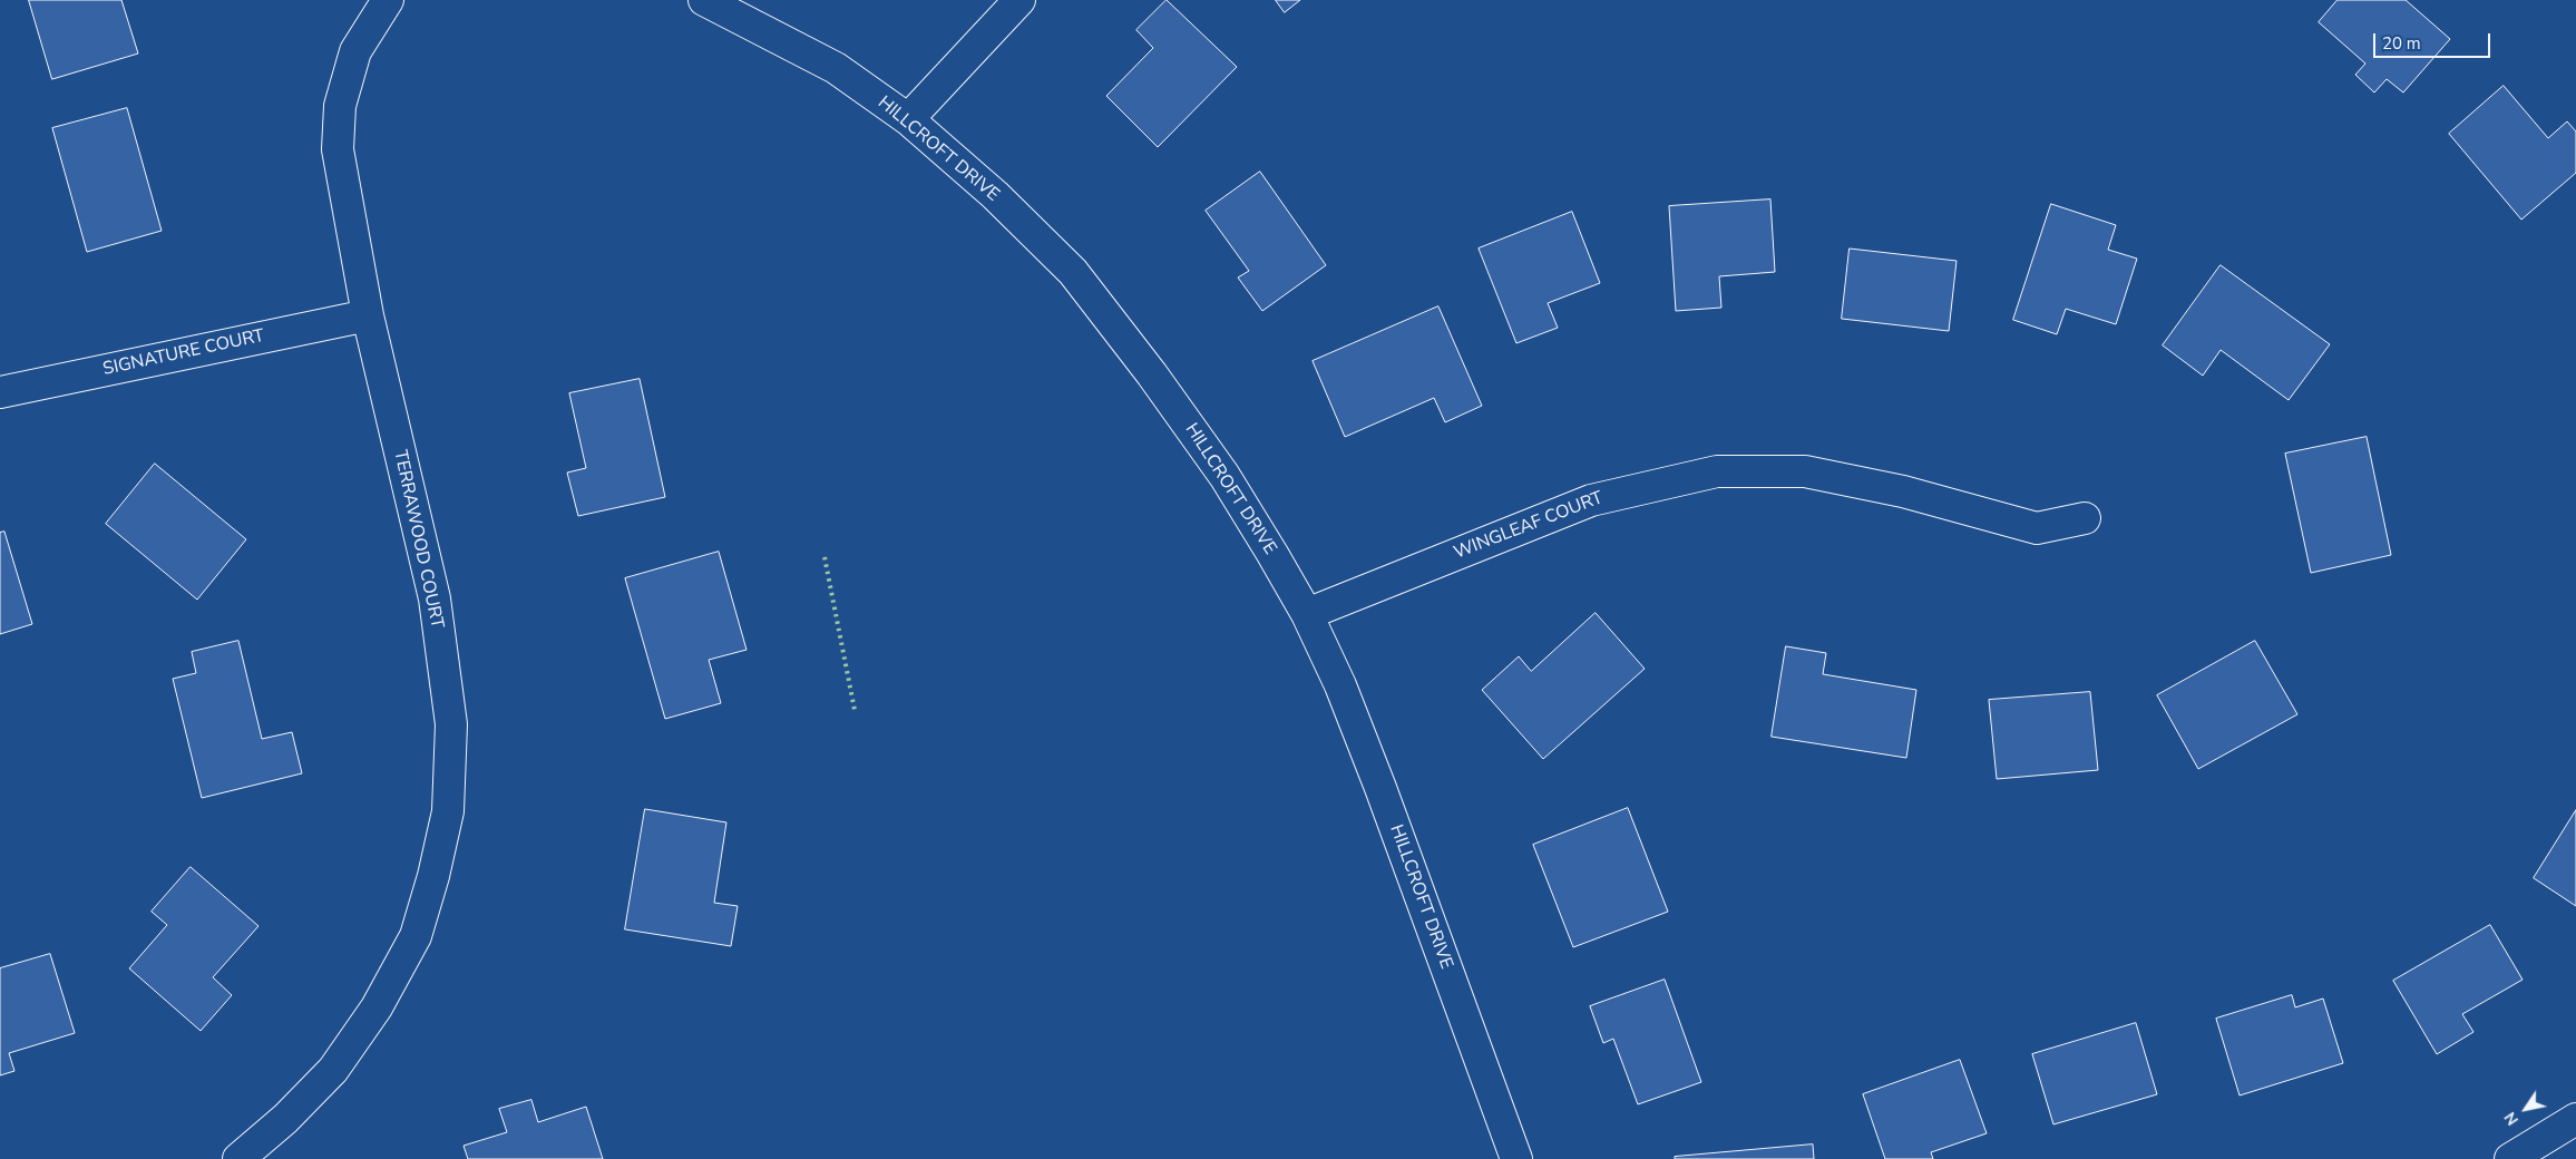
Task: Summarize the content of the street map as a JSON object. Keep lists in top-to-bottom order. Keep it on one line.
{"streets":{"street":["HILLCROFT DRIVE","SIGNATURE COURT","WINGLEAF COURT","TERRAWOOD COURT"]},"crossings":[["HILLCROFT DRIVE","WINGLEAF COURT"],["SIGNATURE COURT","TERRAWOOD COURT"]],"scale_bar":"20 m","north":"bottom left"}
